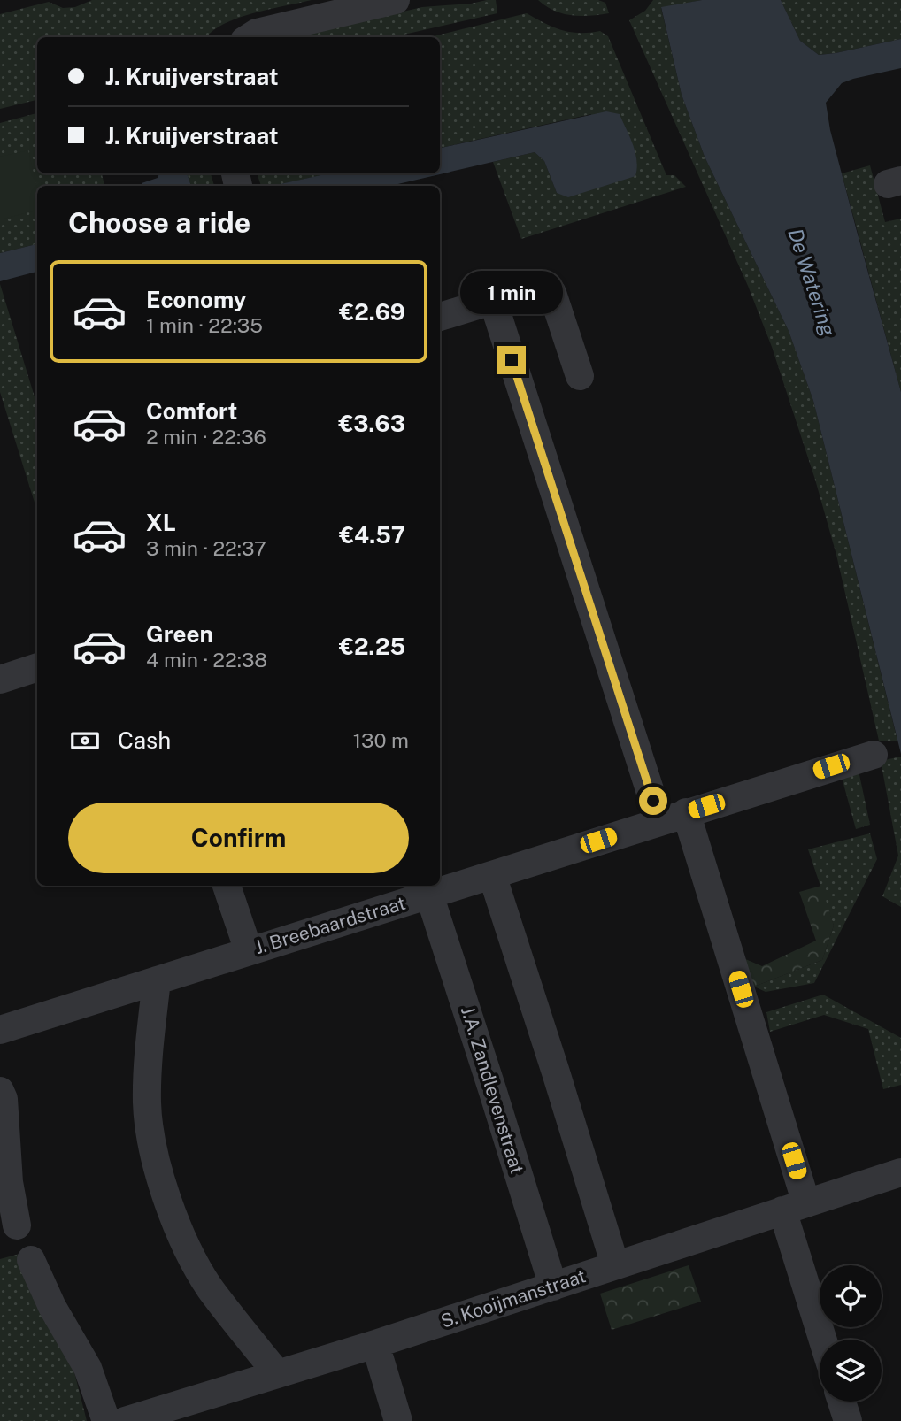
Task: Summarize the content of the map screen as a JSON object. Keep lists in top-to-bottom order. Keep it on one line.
{"streets":{"street":["J. Breebaardstraat","J.A. Zandlevenstraat","S. Kooijmanstraat"]},"crossings":[["J. Breebaardstraat","J.A. Zandlevenstraat"],["J.A. Zandlevenstraat","S. Kooijmanstraat"]],"water":["De Watering"],"page":{"banner":["J. Kruijverstraat","J. Kruijverstraat"],"heading":"Choose a ride","list":[{"name":"Economy","note":"1 min · 22:35","value":"€2.69"},{"name":"Comfort","note":"2 min · 22:36","value":"€3.63"},{"name":"XL","note":"3 min · 22:37","value":"€4.57"},{"name":"Green","note":"4 min · 22:38","value":"€2.25"}],"bubble":"1 min","pay":["Cash","130 m"],"buttons":"Confirm"}}
